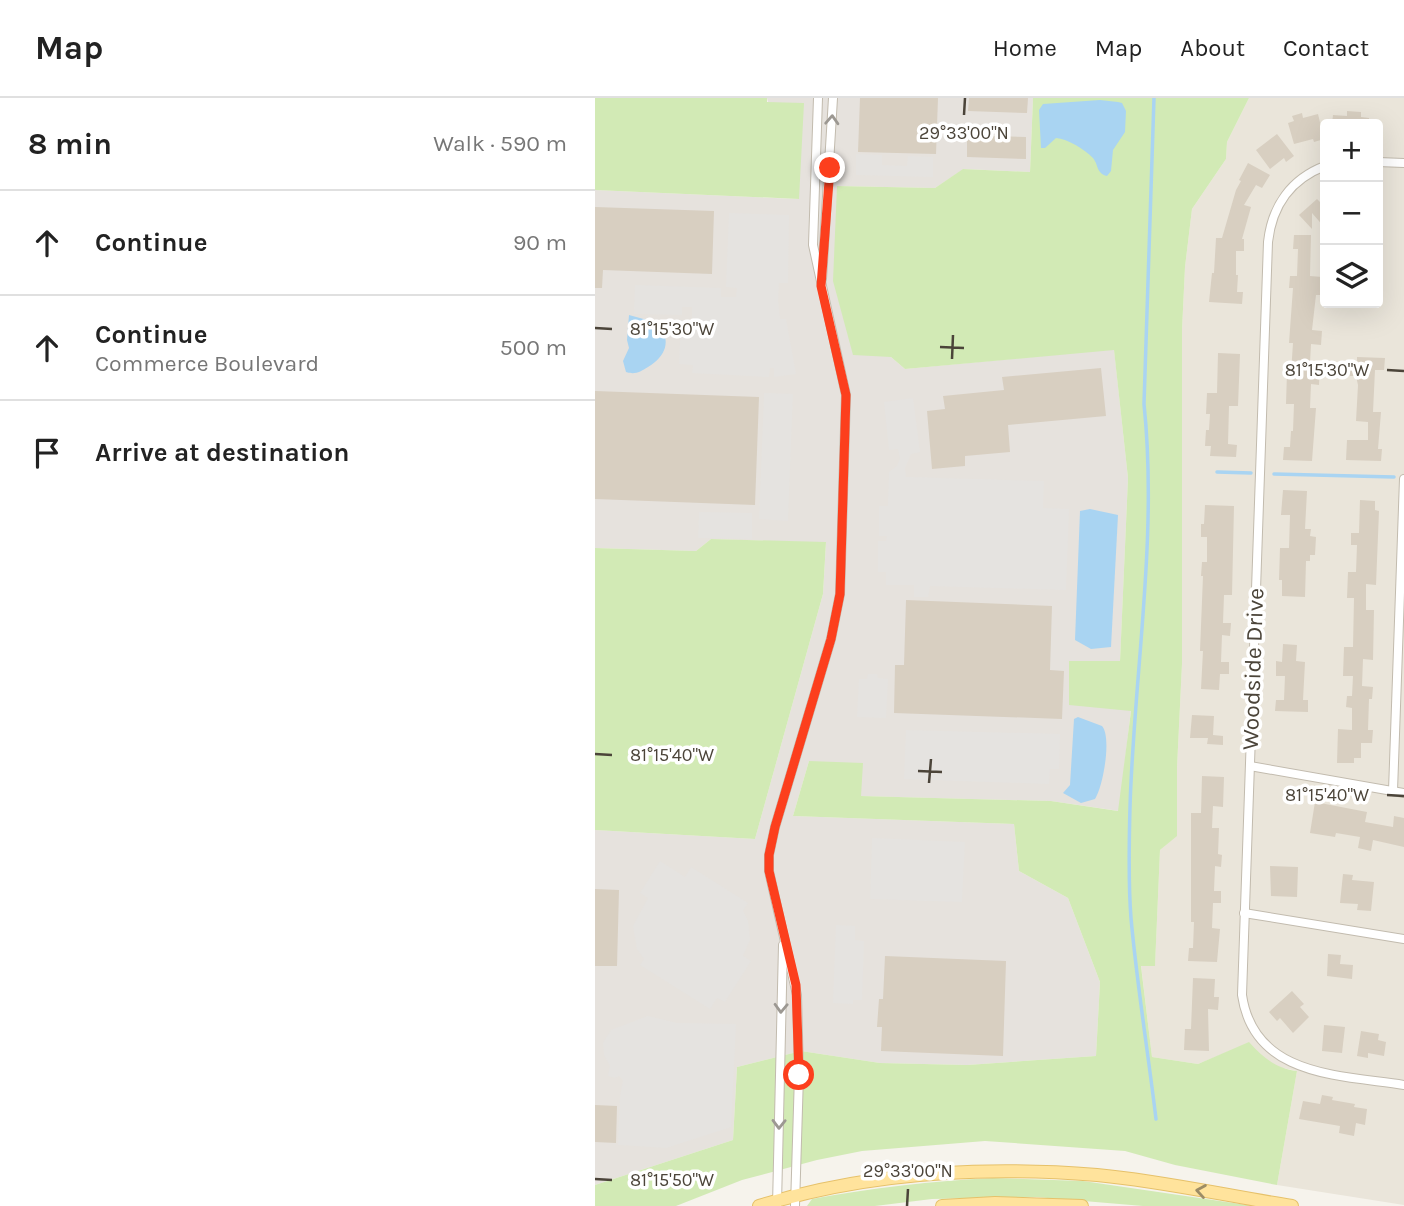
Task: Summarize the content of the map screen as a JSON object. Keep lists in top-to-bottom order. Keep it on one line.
{"streets":{"street":["Woodside Drive"]},"page":{"header":"Map","nav":["Home","Map","About","Contact"],"heading":["8 min","Walk · 590 m"],"map_buttons":["+","−"],"list":[["Continue","90 m"],["Continue","Commerce Boulevard","500 m"],"Arrive at destination"]},"coordinates":["29°33'00\"N","81°15'30\"W","81°15'40\"W","81°15'50\"W"]}
